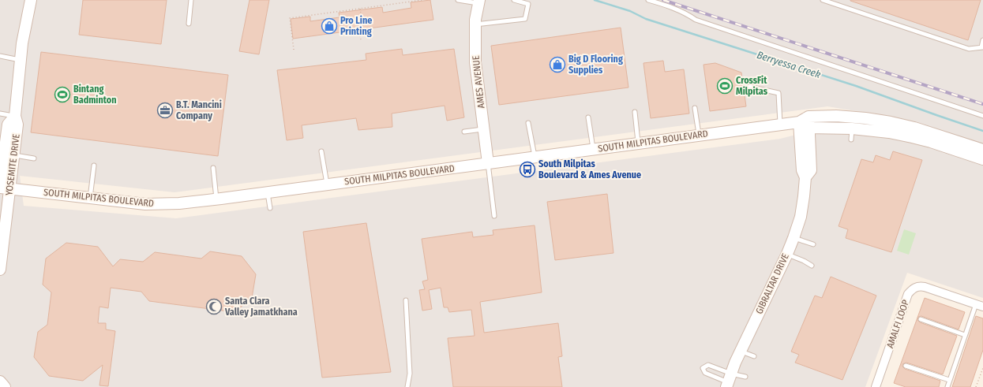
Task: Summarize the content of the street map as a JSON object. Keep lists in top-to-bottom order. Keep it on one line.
{"streets":{"main road":["AMES AVENUE","SOUTH MILPITAS BOULEVARD","YOSEMITE DRIVE","GIBRALTAR DRIVE"],"street":["AMALFI LOOP"]},"crossings":[["AMES AVENUE","SOUTH MILPITAS BOULEVARD"],["SOUTH MILPITAS BOULEVARD","YOSEMITE DRIVE"],["SOUTH MILPITAS BOULEVARD","GIBRALTAR DRIVE"]],"water":["Berryessa Creek"],"places":{"shop":["Pro Line Printing","Big D Flooring Supplies"],"sports":["CrossFit Milpitas","Bintang Badminton"],"office":["B.T. Mancini Company"],"bus stop":["South Milpitas Boulevard & Ames Avenue"],"mosque":["Santa Clara Valley Jamatkhana"]}}
